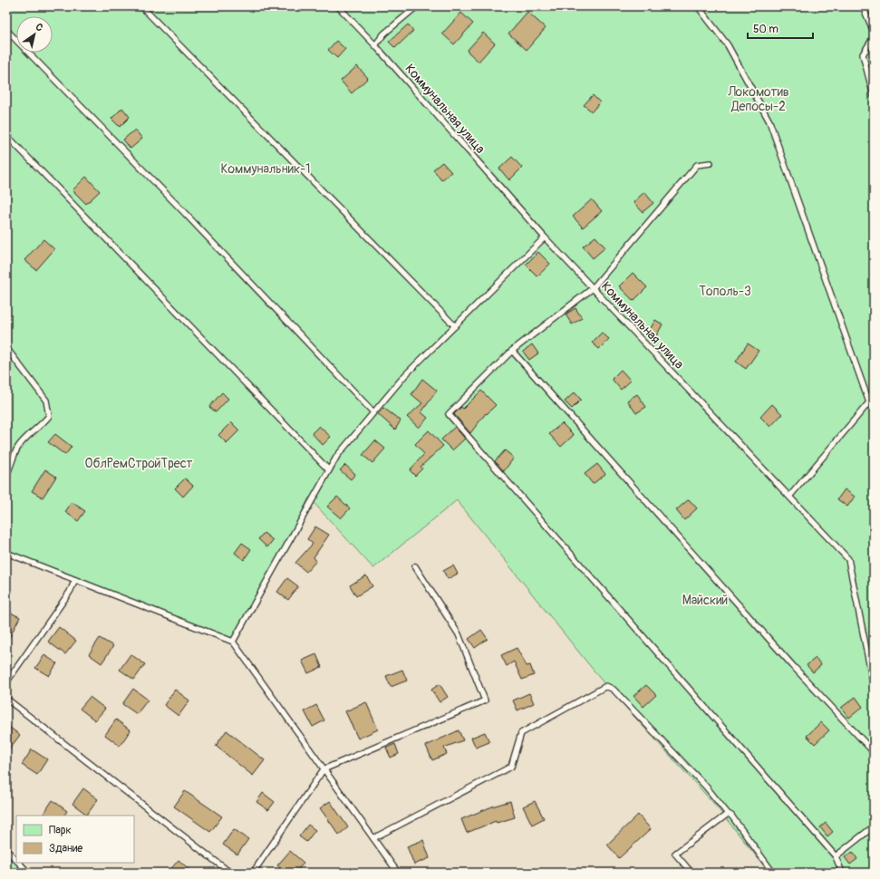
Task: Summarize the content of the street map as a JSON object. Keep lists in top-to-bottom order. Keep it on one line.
{"streets":{"lane":["Коммунальная улица"]},"parks":["Локомотив Депосы-2","Коммунальник-1","Тополь-3","ОблРемСтройТрест","Майский"],"legend":["Парк","Здание"],"scale_bar":"50 m","north":"top right"}
